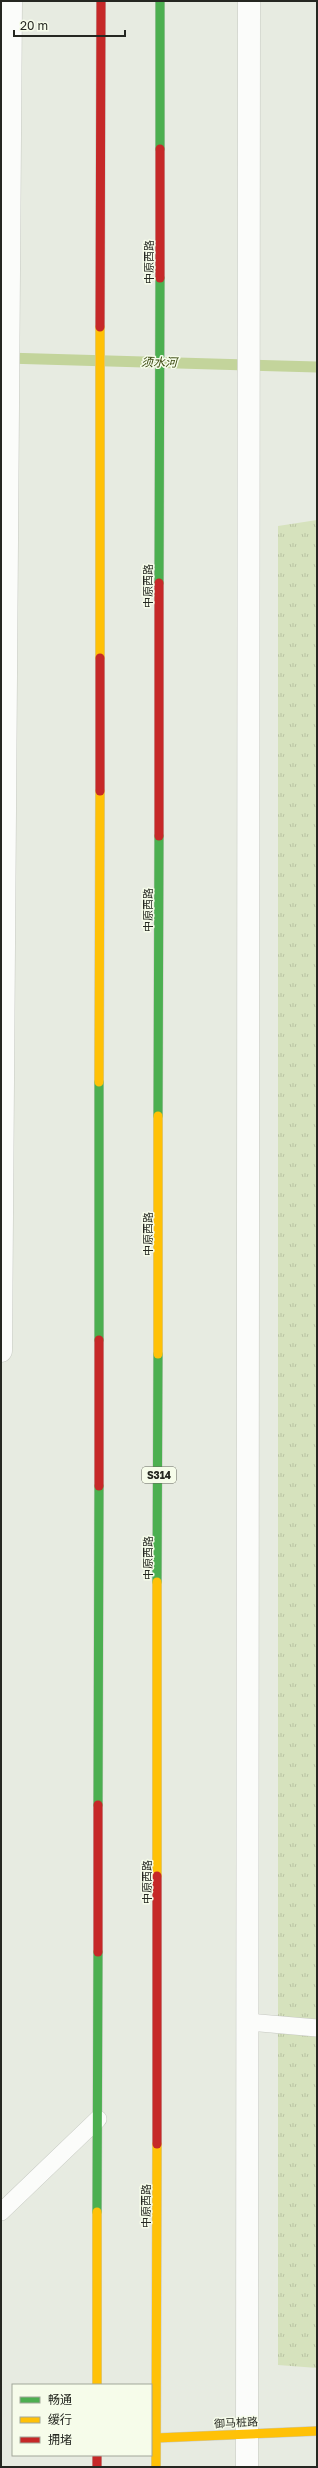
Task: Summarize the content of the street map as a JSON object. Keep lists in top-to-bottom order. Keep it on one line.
{"streets":{"main road":["中原西路","S314","御马桩路"]},"crossings":[["中原西路","御马桩路"]],"water":["须水河"],"legend":["畅通","缓行","拥堵"],"scale_bar":"20 m"}
